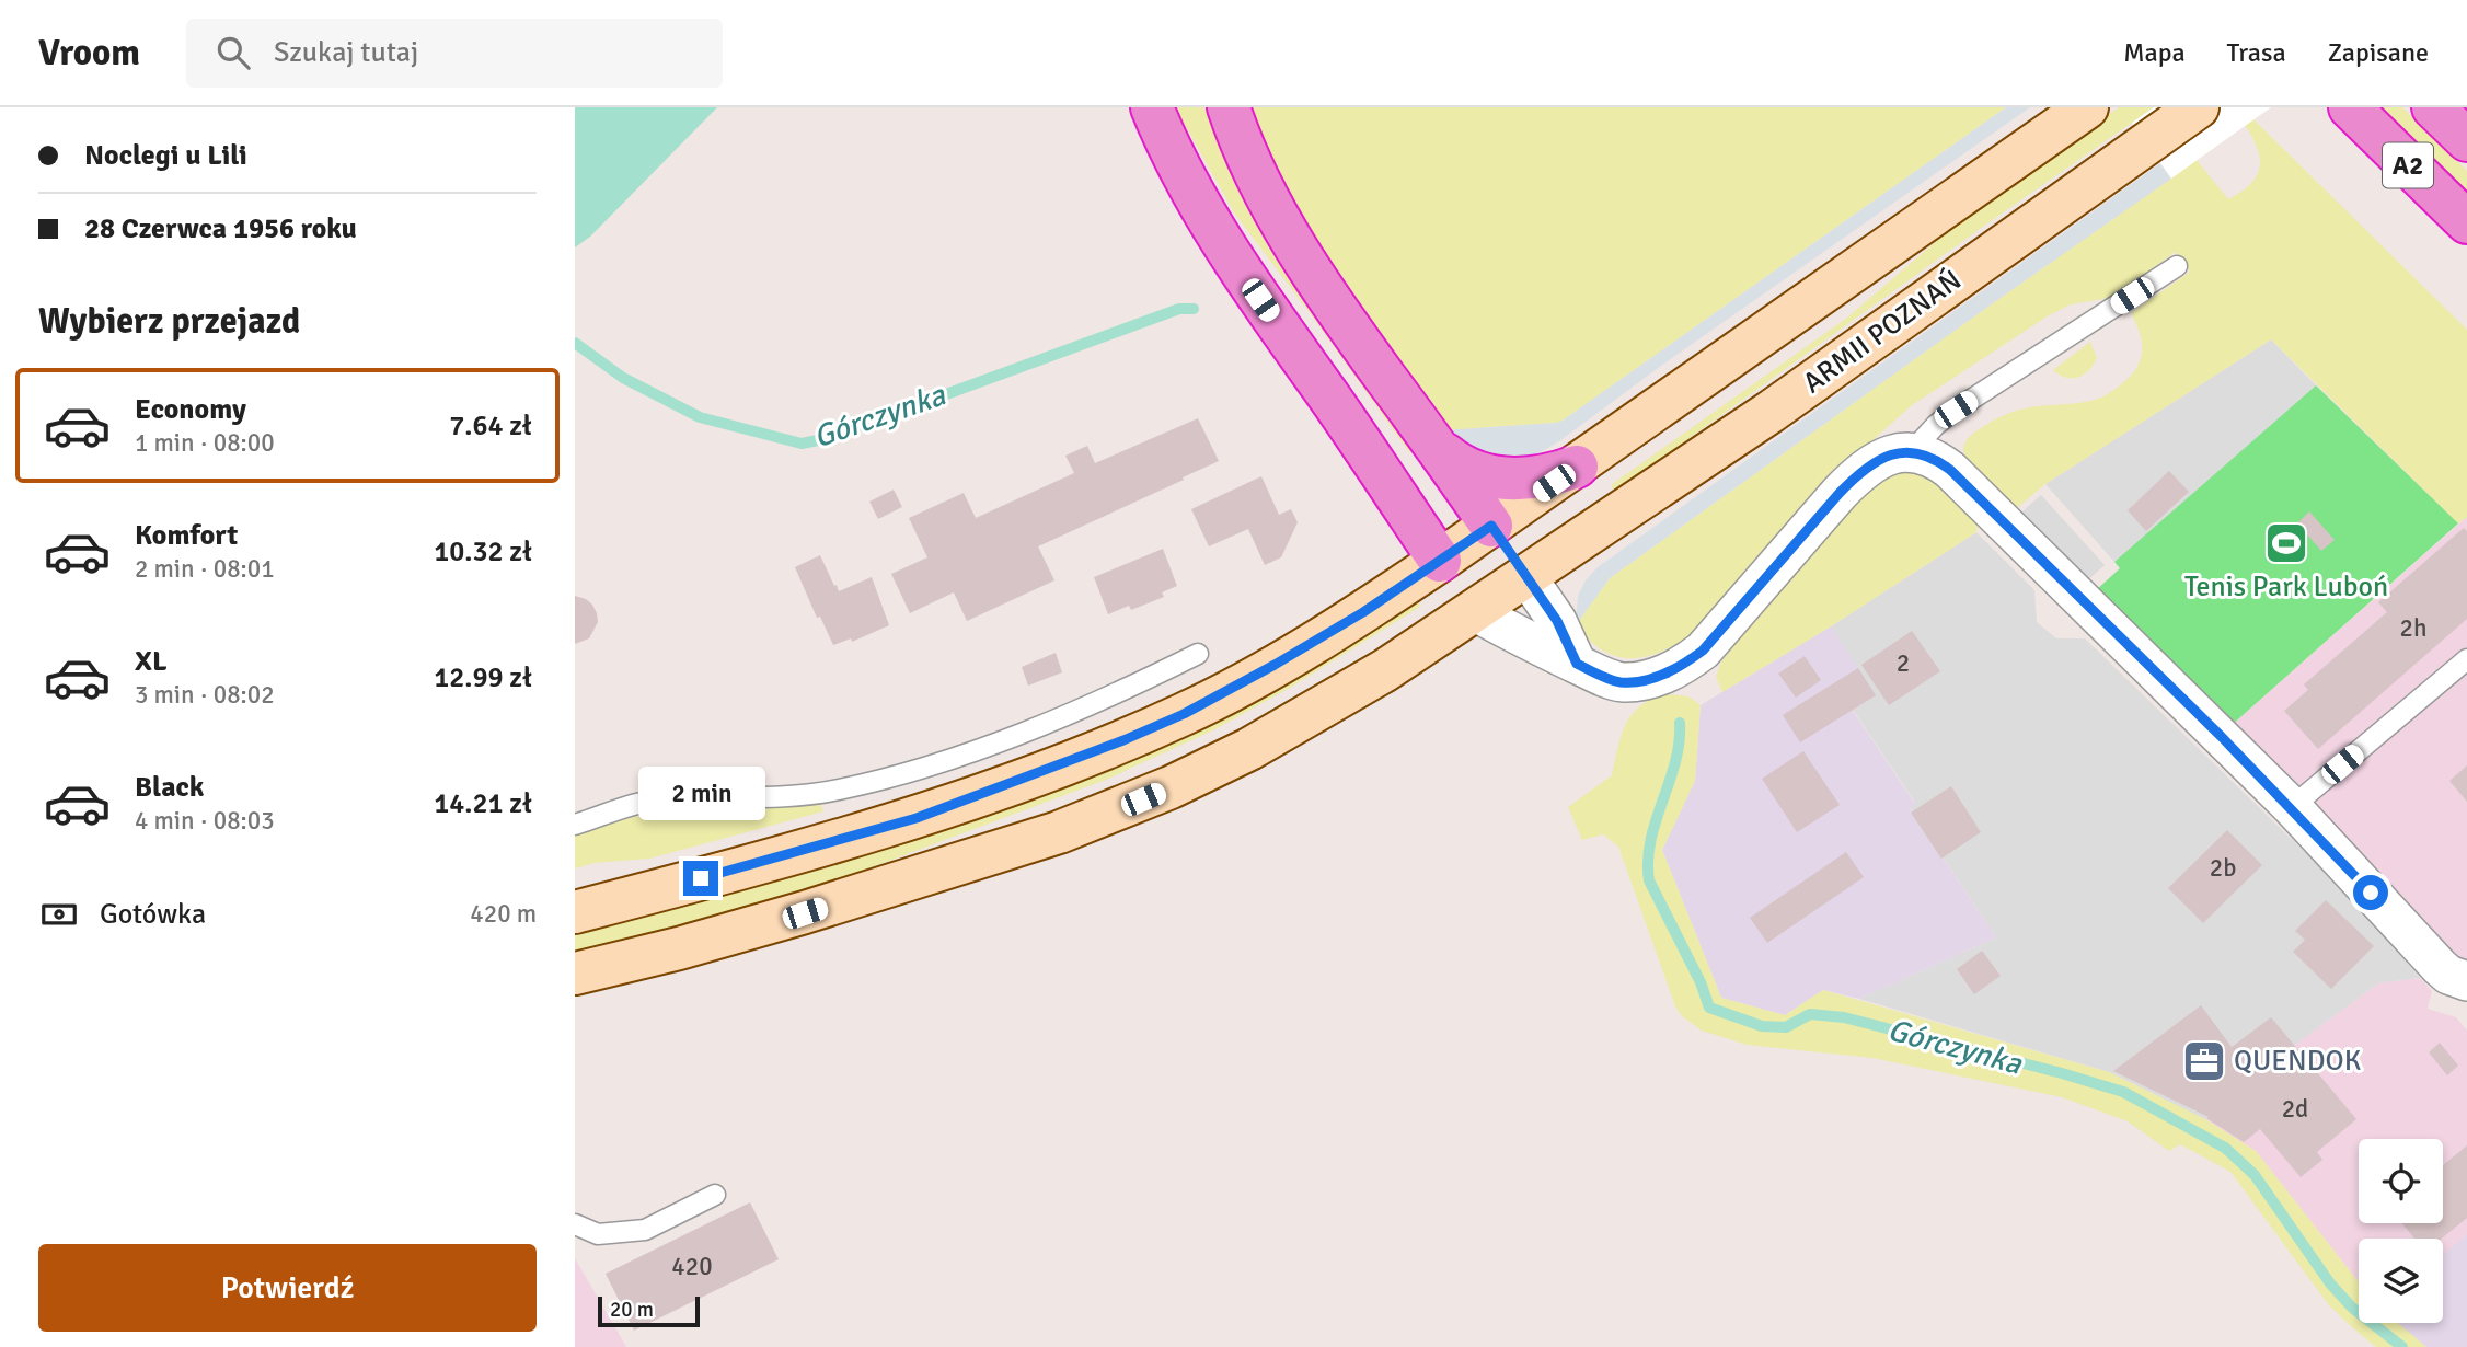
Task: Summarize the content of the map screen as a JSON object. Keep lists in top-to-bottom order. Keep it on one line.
{"streets":{"highway":["A2"],"main road":["ARMII POZNAŃ"]},"water":["Górczynka"],"places":{"sports":["Tenis Park Luboń"],"office":["QUENDOK"]},"house_numbers":["2h","2","2b","2d","420"],"scale_bar":"20 m","page":{"header":"Vroom","search":"Szukaj tutaj","nav":["Mapa","Trasa","Zapisane"],"banner":["Noclegi u Lili","28 Czerwca 1956 roku"],"heading":"Wybierz przejazd","list":[{"name":"Economy","note":"1 min · 08:00","value":"7.64 zł"},{"name":"Komfort","note":"2 min · 08:01","value":"10.32 zł"},{"name":"XL","note":"3 min · 08:02","value":"12.99 zł"},{"name":"Black","note":"4 min · 08:03","value":"14.21 zł"}],"bubble":"2 min","pay":["Gotówka","420 m"],"buttons":"Potwierdź","scale":"20 m"}}
